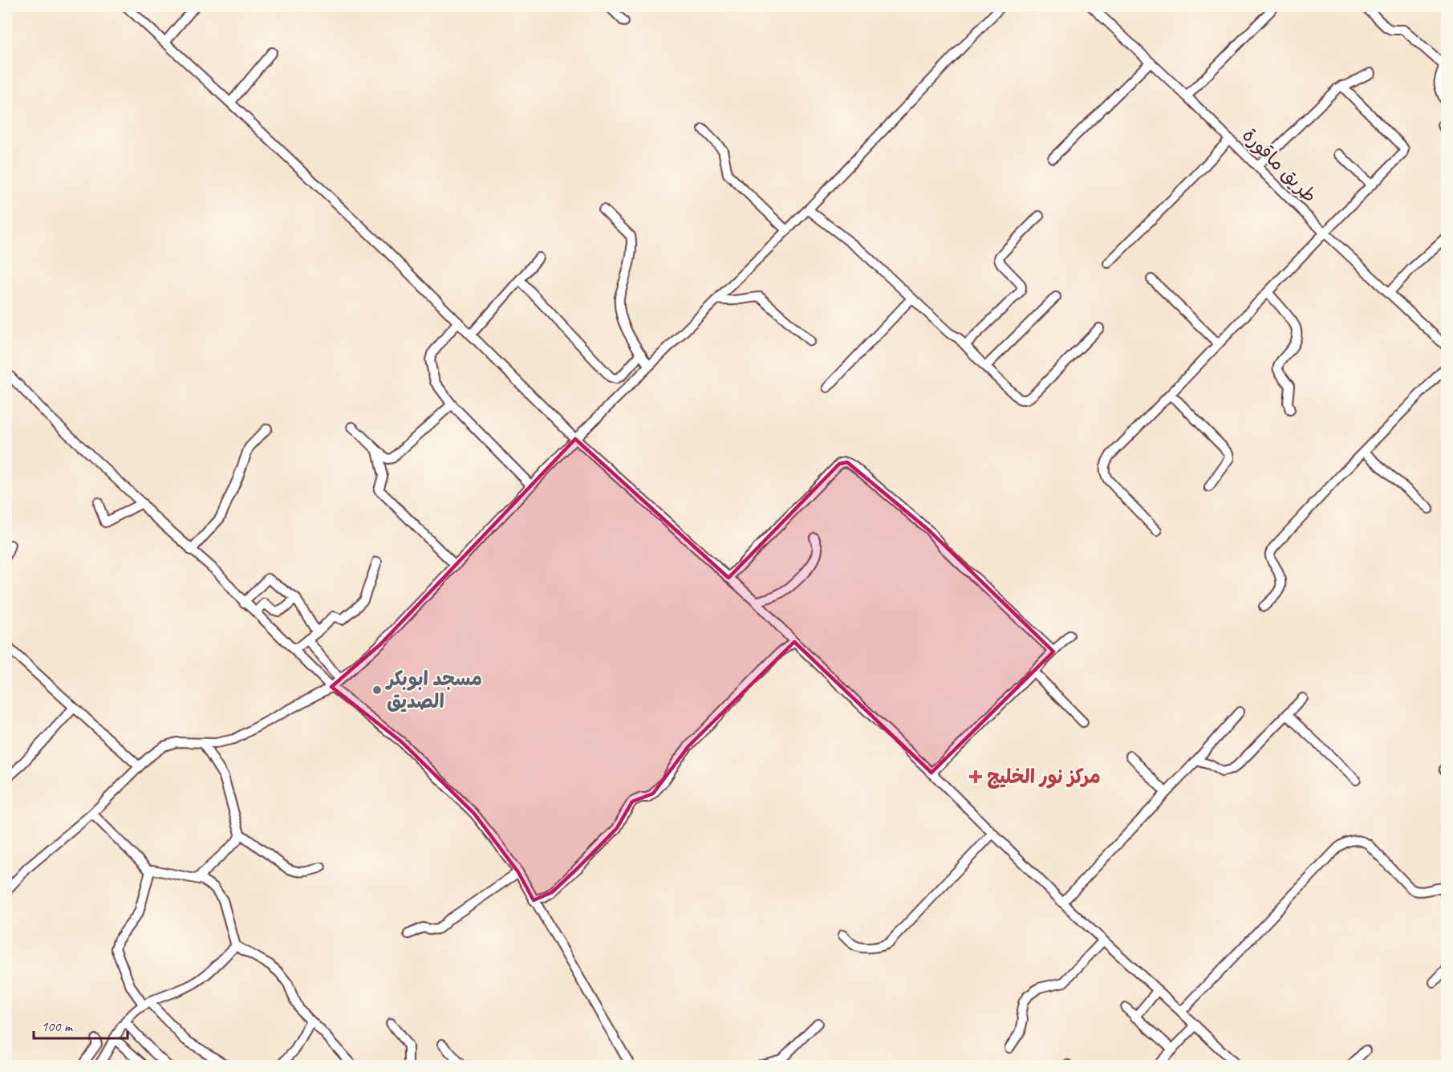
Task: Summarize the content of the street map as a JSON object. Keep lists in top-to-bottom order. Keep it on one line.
{"streets":{"street":["طريق ماقورة"]},"places":{"other":["مسجد ابوبكر الصديق"],"health":["مركز نور الخليج"]},"scale_bar":"100 m"}
